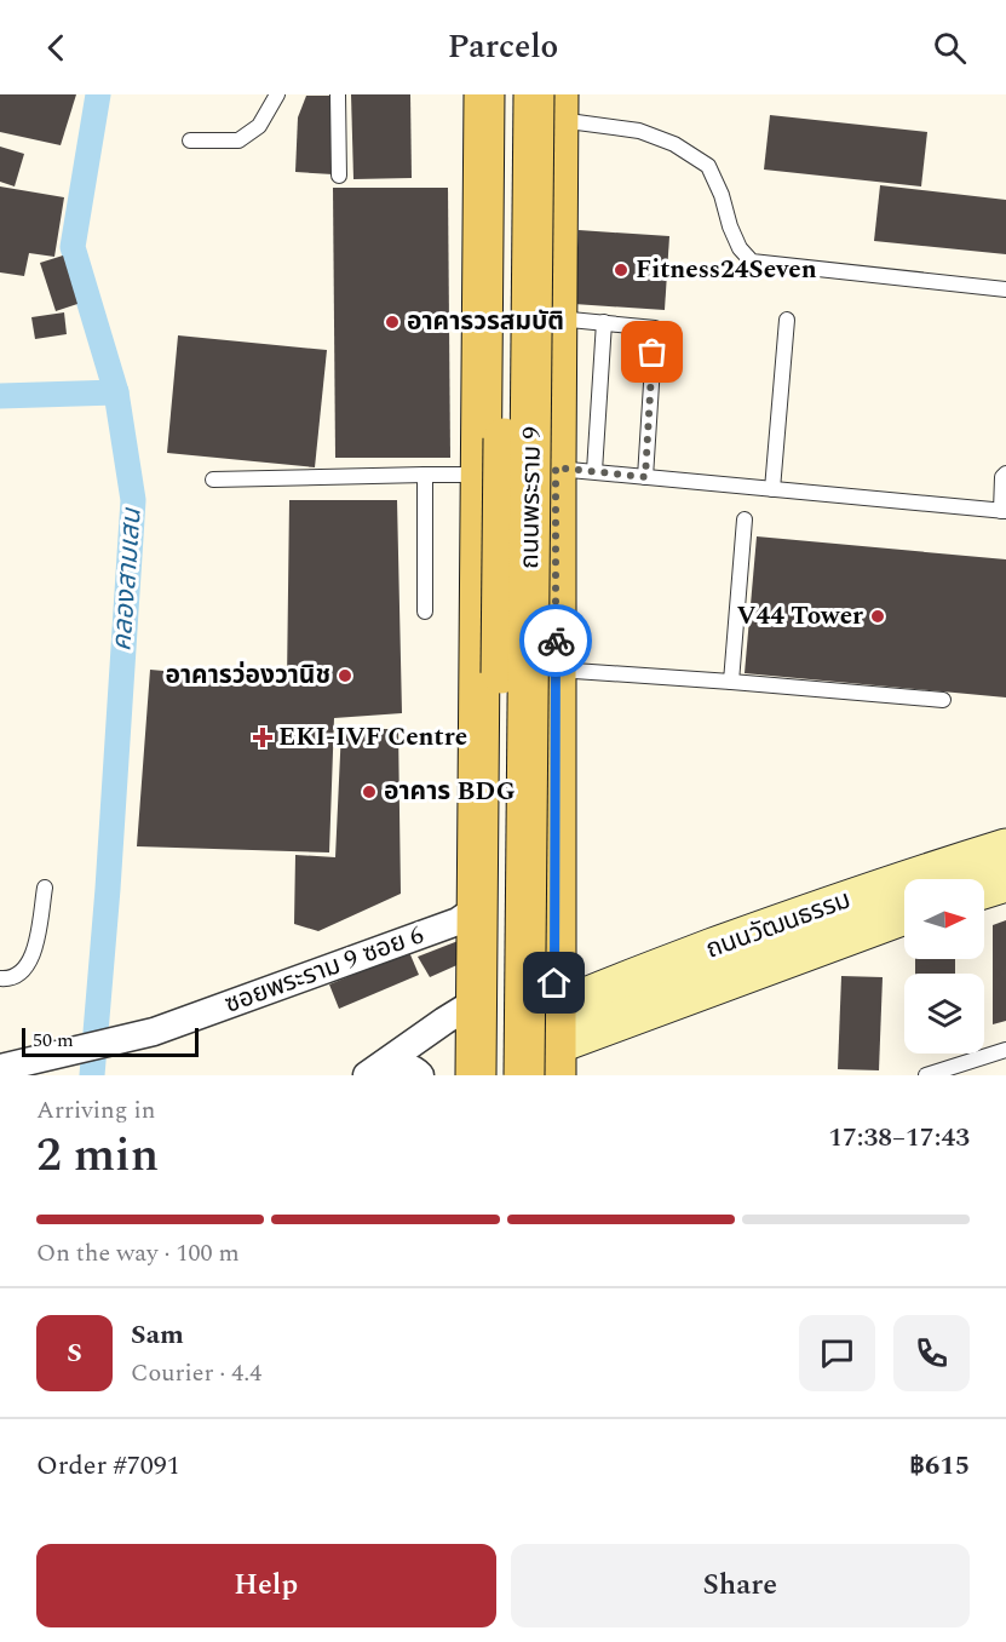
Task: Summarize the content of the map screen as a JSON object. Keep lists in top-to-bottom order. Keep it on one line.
{"streets":{"main road":["ถนนพระราม 9"],"street":["ถนนวัฒนธรรม","ซอยพระราม 9 ซอย 6"]},"crossings":[["ถนนพระราม 9","ถนนวัฒนธรรม"],["ถนนพระราม 9","ซอยพระราม 9 ซอย 6"]],"water":["คลองสามเสน"],"places":{"other":["Fitness24Seven","อาคารวรสมบัติ","V44 Tower","อาคารว่องวานิช","อาคาร BDG"],"health":["EKI-IVF Centre"]},"scale_bar":"50 m","north":"right","page":{"header":"Parcelo","scale":"50 m","heading":["2 min","Arriving in","17:38–17:43"],"panel":["Sam","Courier · 4.4","Order #7091","฿615"],"bar":"On the way · 100 m","round":"S","buttons":["Help","Share"]}}
